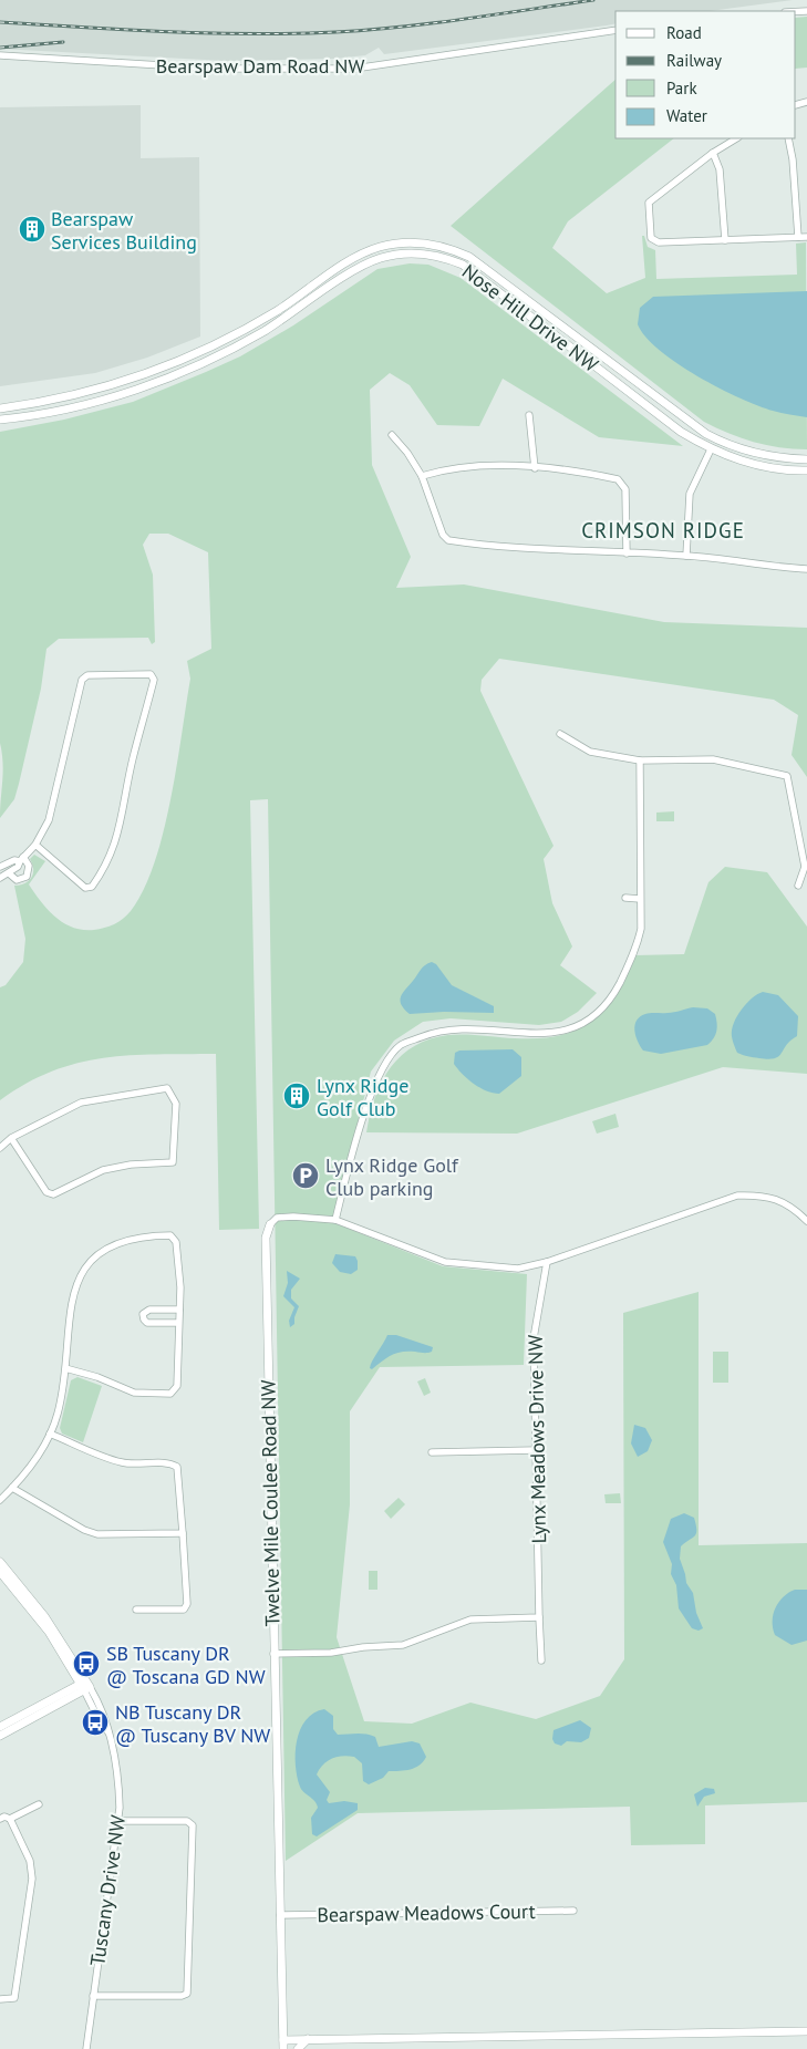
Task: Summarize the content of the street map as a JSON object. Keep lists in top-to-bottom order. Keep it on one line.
{"streets":{"street":["Bearspaw Dam Road NW","Nose Hill Drive NW","Lynx Meadows Drive NW","Twelve Mile Coulee Road NW","Tuscany Drive NW","Bearspaw Meadows Court"]},"crossings":[["Twelve Mile Coulee Road NW","Bearspaw Meadows Court"]],"districts":["CRIMSON RIDGE"],"places":{"building":["Bearspaw Services Building","Lynx Ridge Golf Club"],"parking":["Lynx Ridge Golf Club parking"],"bus stop":["SB Tuscany DR @ Toscana GD NW","NB Tuscany DR @ Tuscany BV NW"]},"legend":["Road","Railway","Park","Water"]}
